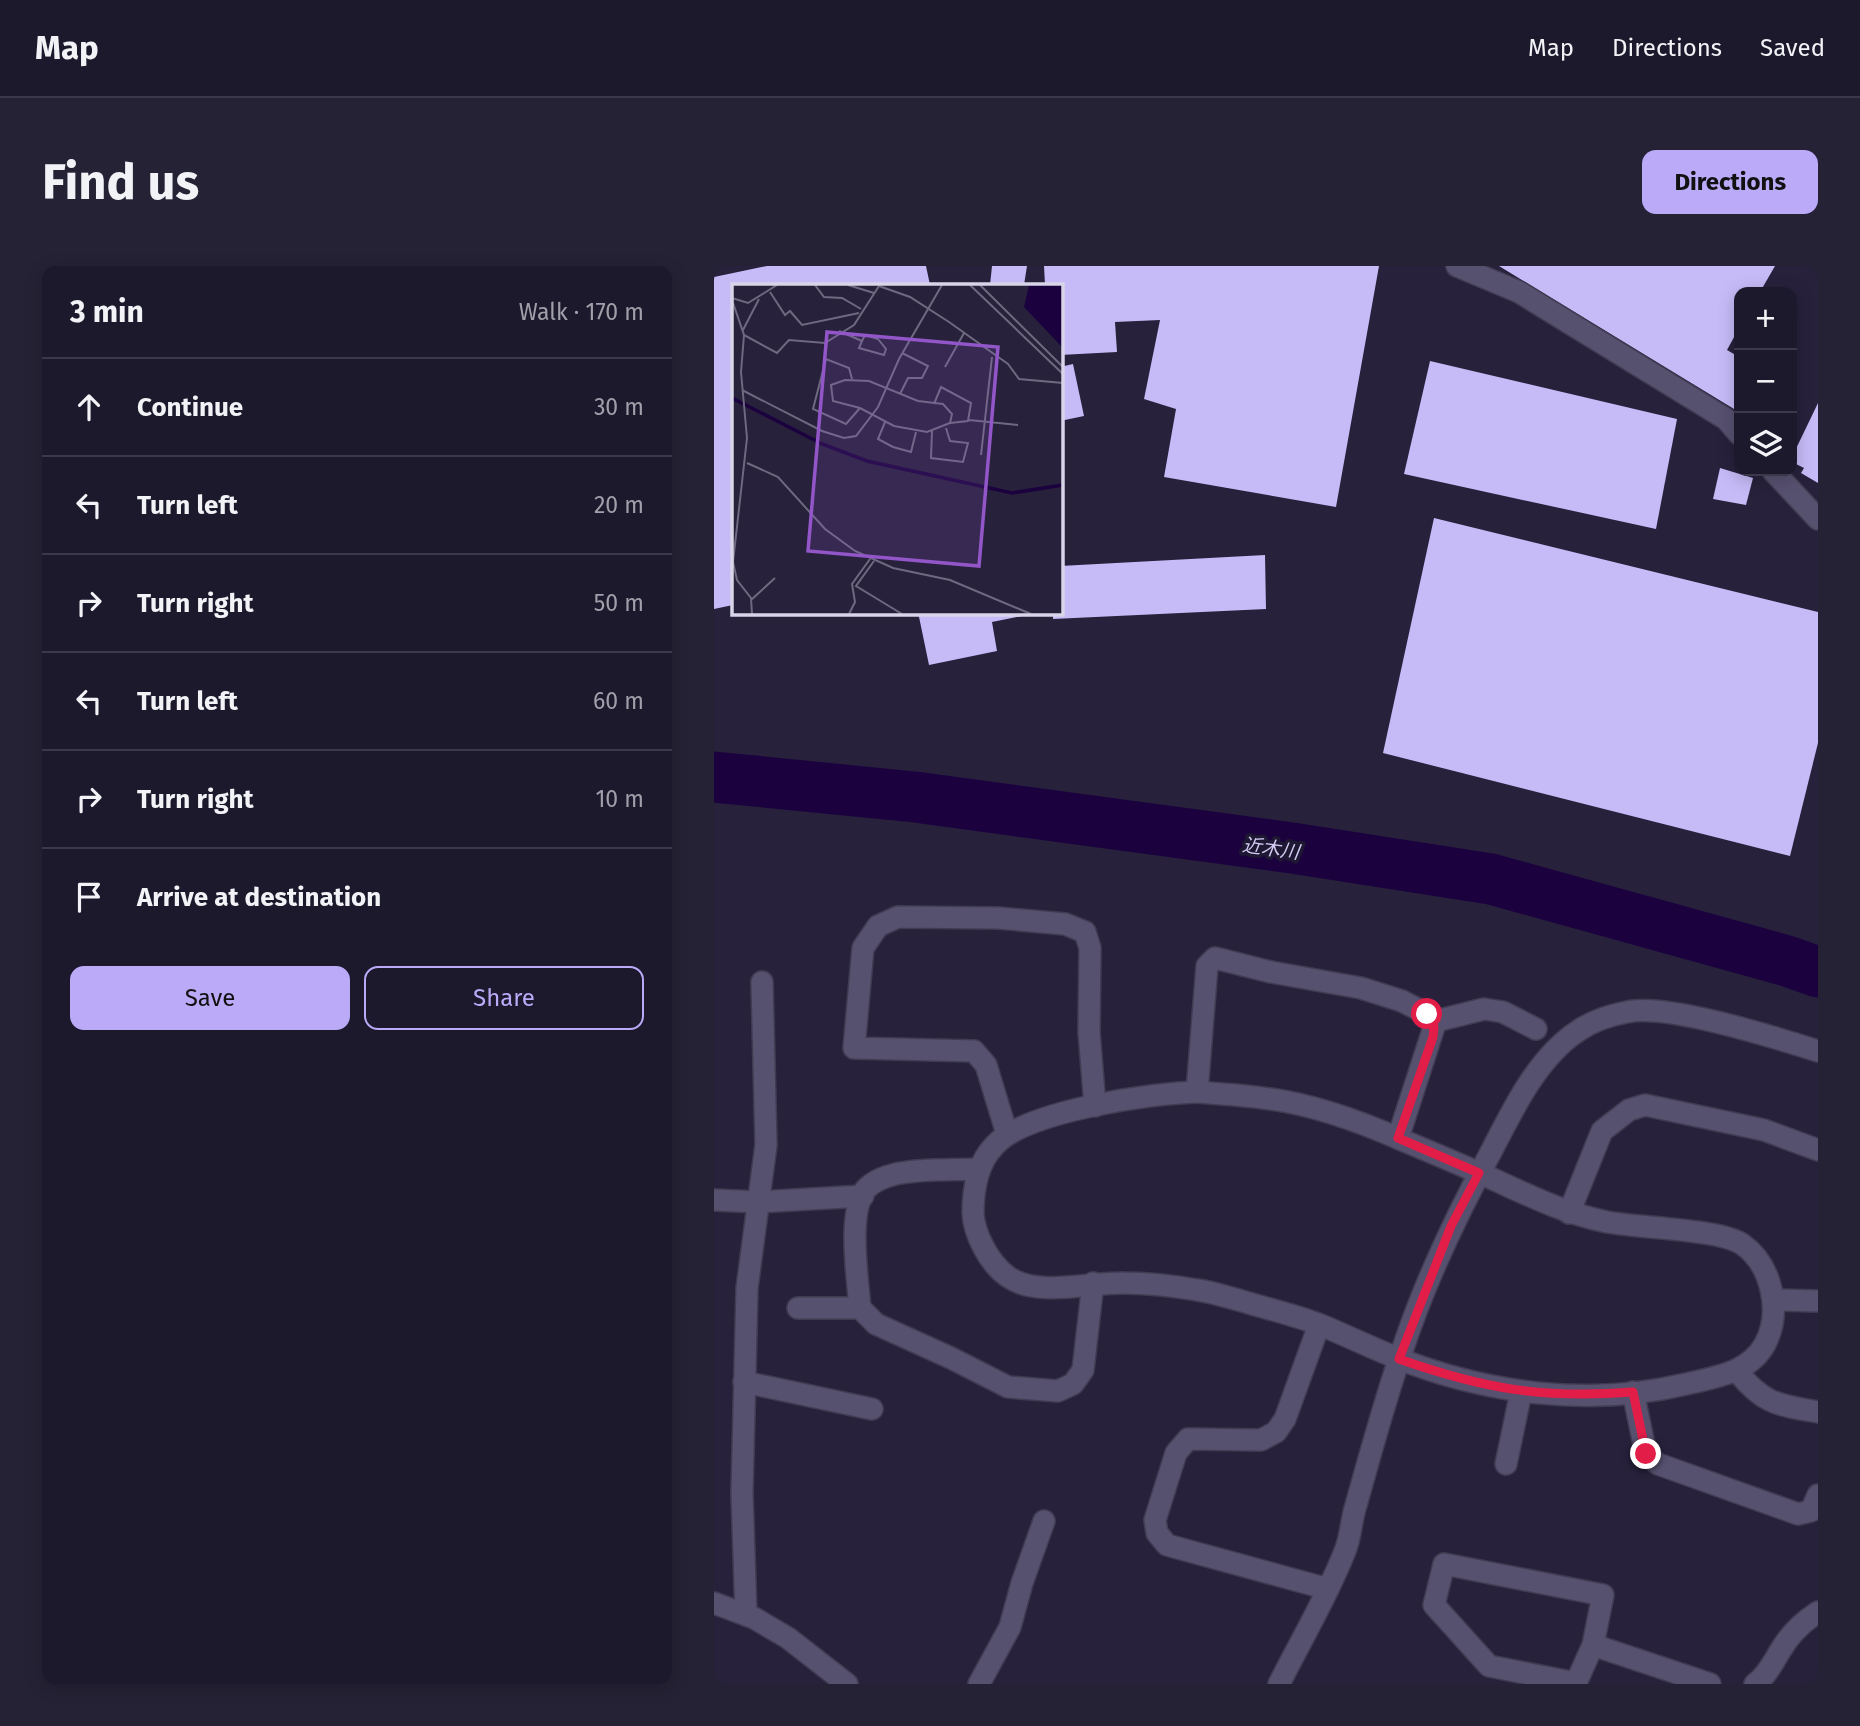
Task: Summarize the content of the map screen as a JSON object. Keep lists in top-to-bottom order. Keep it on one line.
{"water":["近木川"],"page":{"header":"Map","nav":["Map","Directions","Saved"],"buttons":["Directions",["Save","Share"]],"title":"Find us","heading":["3 min","Walk · 170 m"],"map_buttons":["+","−"],"list":[["Continue","30 m"],["Turn left","20 m"],["Turn right","50 m"],["Turn left","60 m"],["Turn right","10 m"],"Arrive at destination"]}}
